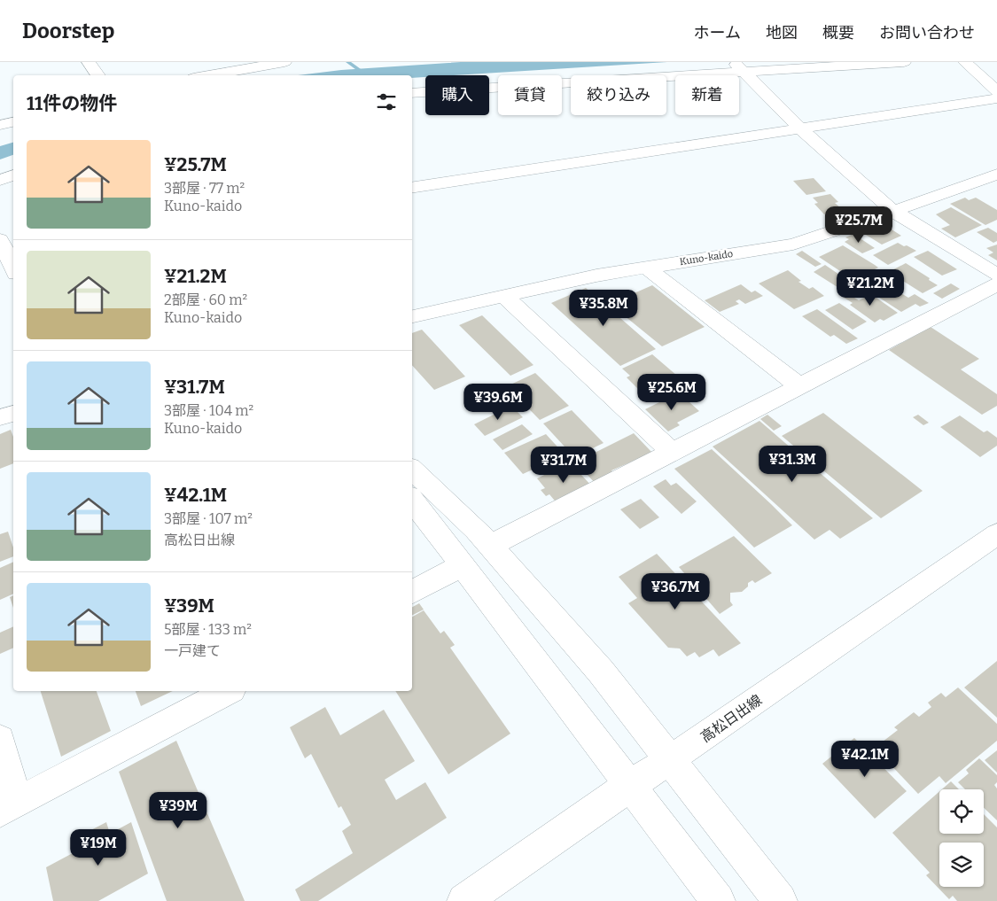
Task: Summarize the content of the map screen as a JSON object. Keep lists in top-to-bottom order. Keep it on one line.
{"streets":{"street":["Kuno-kaido","高松日出線"]},"page":{"header":"Doorstep","nav":["ホーム","地図","概要","お問い合わせ"],"chip":["購入","賃貸","絞り込み","新着"],"heading":"11件の物件","list":[{"name":"¥25.7M","note":"3部屋 · 77 m² · Kuno-kaido"},{"name":"¥21.2M","note":"2部屋 · 60 m² · Kuno-kaido"},{"name":"¥31.7M","note":"3部屋 · 104 m² · Kuno-kaido"},{"name":"¥42.1M","note":"3部屋 · 107 m² · 高松日出線"},{"name":"¥39M","note":"5部屋 · 133 m² · 一戸建て"}],"price":["¥25.7M","¥21.2M","¥35.8M","¥25.6M","¥39.6M","¥31.3M","¥31.7M","¥36.7M","¥42.1M","¥39M","¥19M"]}}
